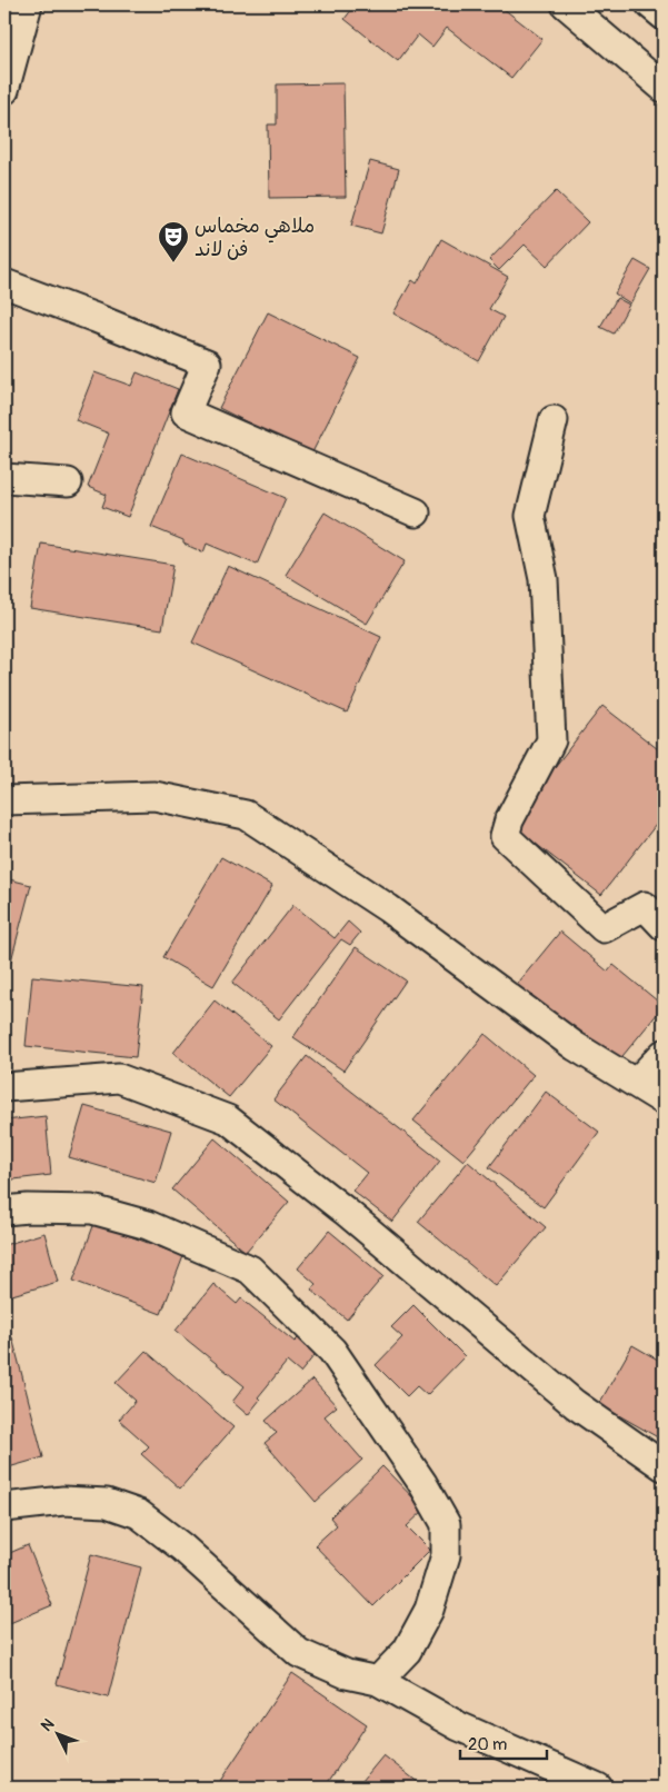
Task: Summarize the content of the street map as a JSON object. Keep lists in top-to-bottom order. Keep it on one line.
{"places":{"theatre":["ملاهي مخماس فن لاند"]},"scale_bar":"20 m","north":"top left"}
